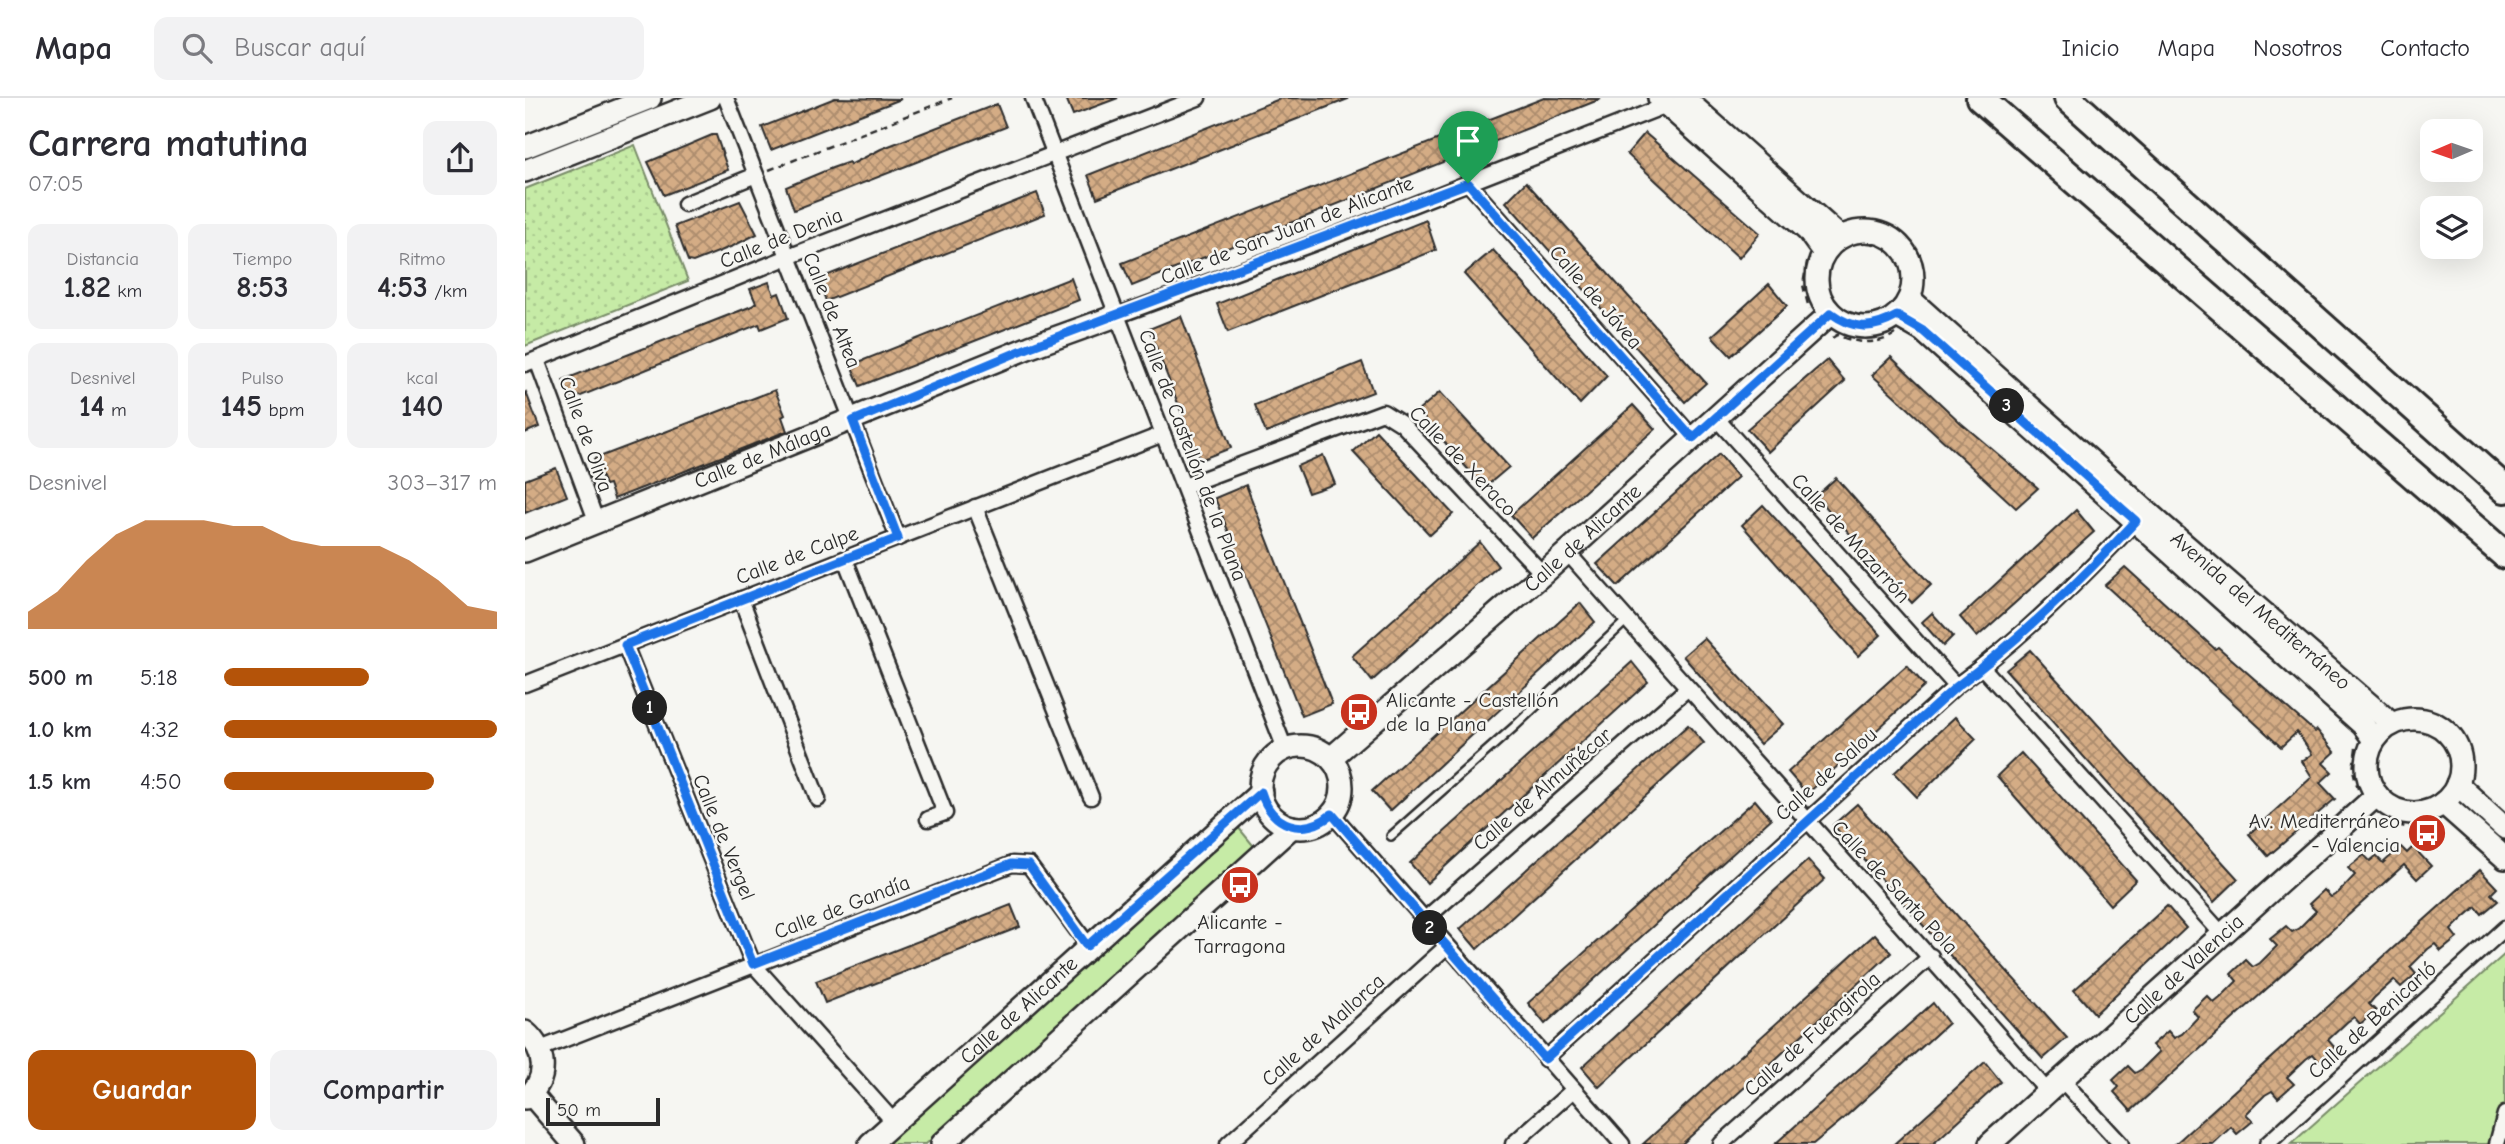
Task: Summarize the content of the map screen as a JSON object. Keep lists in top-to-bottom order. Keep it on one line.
{"streets":{"street":["Calle de San Juan de Alicante","Calle de Denia","Calle de Jávea","Calle de Altea","Calle de Oliva","Calle de Castellón de la Plana","Calle de Málaga","Calle de Xeraco","Calle de Alicante","Calle de Mazarrón","Calle de Calpe","Avenida del Mediterráneo","Calle de Salou","Calle de Almuñécar","Calle de Vergel","Calle de Santa Pola","Calle de Gandía","Calle de Valencia","Calle de Benicarló","Calle de Mallorca","Calle de Fuengirola"]},"crossings":[["Calle de San Juan de Alicante","Calle de Jávea"],["Calle de San Juan de Alicante","Calle de Castellón de la Plana"],["Calle de San Juan de Alicante","Calle de Málaga"],["Calle de Denia","Calle de Altea"],["Calle de Denia","Calle de Oliva"],["Calle de Denia","Calle de Castellón de la Plana"],["Calle de Jávea","Calle de Alicante"],["Calle de Altea","Calle de Málaga"],["Calle de Altea","Calle de Calpe"],["Calle de Oliva","Calle de Málaga"],["Calle de Castellón de la Plana","Calle de Málaga"],["Calle de Castellón de la Plana","Calle de Xeraco"],["Calle de Castellón de la Plana","Calle de Alicante"],["Calle de Castellón de la Plana","Calle de Calpe"],["Calle de Xeraco","Calle de Alicante"],["Calle de Alicante","Calle de Mazarrón"],["Calle de Alicante","Avenida del Mediterráneo"],["Calle de Alicante","Calle de Vergel"],["Calle de Alicante","Calle de Santa Pola"],["Calle de Alicante","Calle de Gandía"],["Calle de Mazarrón","Calle de Salou"],["Calle de Calpe","Calle de Vergel"],["Avenida del Mediterráneo","Calle de Salou"],["Avenida del Mediterráneo","Calle de Valencia"],["Calle de Salou","Calle de Santa Pola"],["Calle de Almuñécar","Calle de Santa Pola"],["Calle de Vergel","Calle de Gandía"],["Calle de Santa Pola","Calle de Valencia"],["Calle de Santa Pola","Calle de Fuengirola"]],"places":{"bus stop":["Alicante - Castellón de la Plana","Av. Mediterráneo - Valencia","Alicante - Tarragona"]},"scale_bar":"50 m","north":"left","page":{"header":"Mapa","search":"Buscar aquí","nav":["Inicio","Mapa","Nosotros","Contacto"],"heading":["Carrera matutina","07:05"],"stats":[["Distancia","1.82 km"],["Tiempo","8:53"],["Ritmo","4:53 /km"],["Desnivel","14 m"],["Pulso","145 bpm"],["kcal","140"]],"pins":["3","1","2"],"chart":["Desnivel","303–317 m"],"list":[{"name":"500 m","note":"5:18"},{"name":"1.0 km","note":"4:32"},{"name":"1.5 km","note":"4:50"}],"buttons":["Guardar","Compartir"],"scale":"50 m"}}
